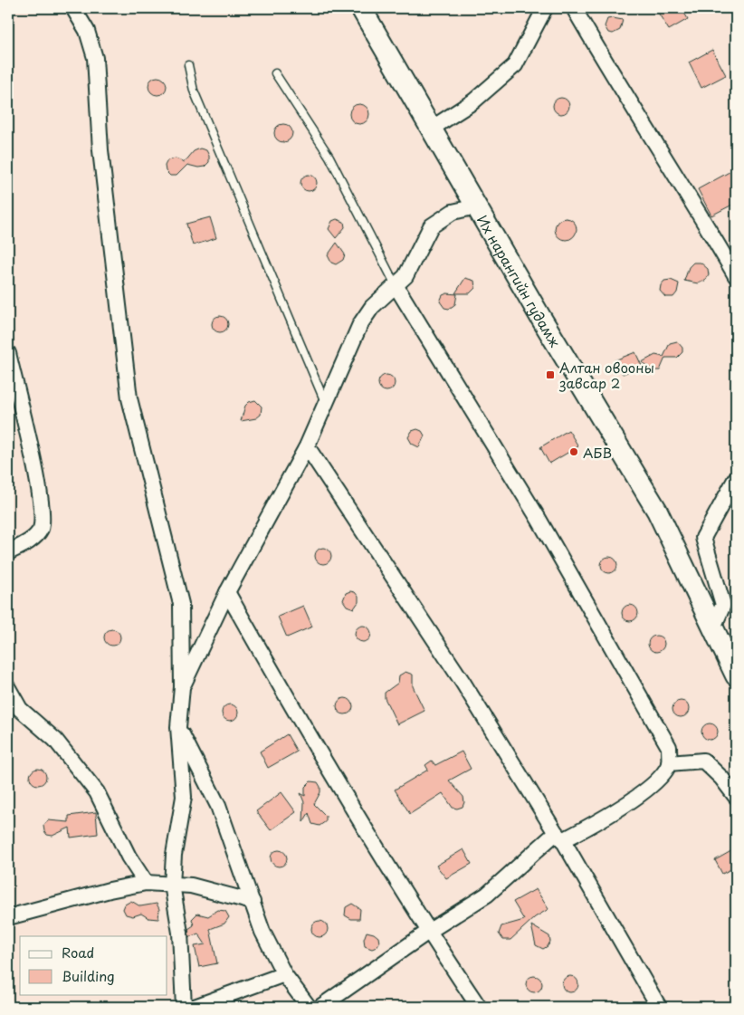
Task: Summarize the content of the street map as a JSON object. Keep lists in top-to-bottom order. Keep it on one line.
{"streets":{"main road":["Их нарангийн гудамж"]},"places":{"transit":["Алтан овооны завсар 2"],"other":["АБВ"]},"legend":["Road","Building"]}
